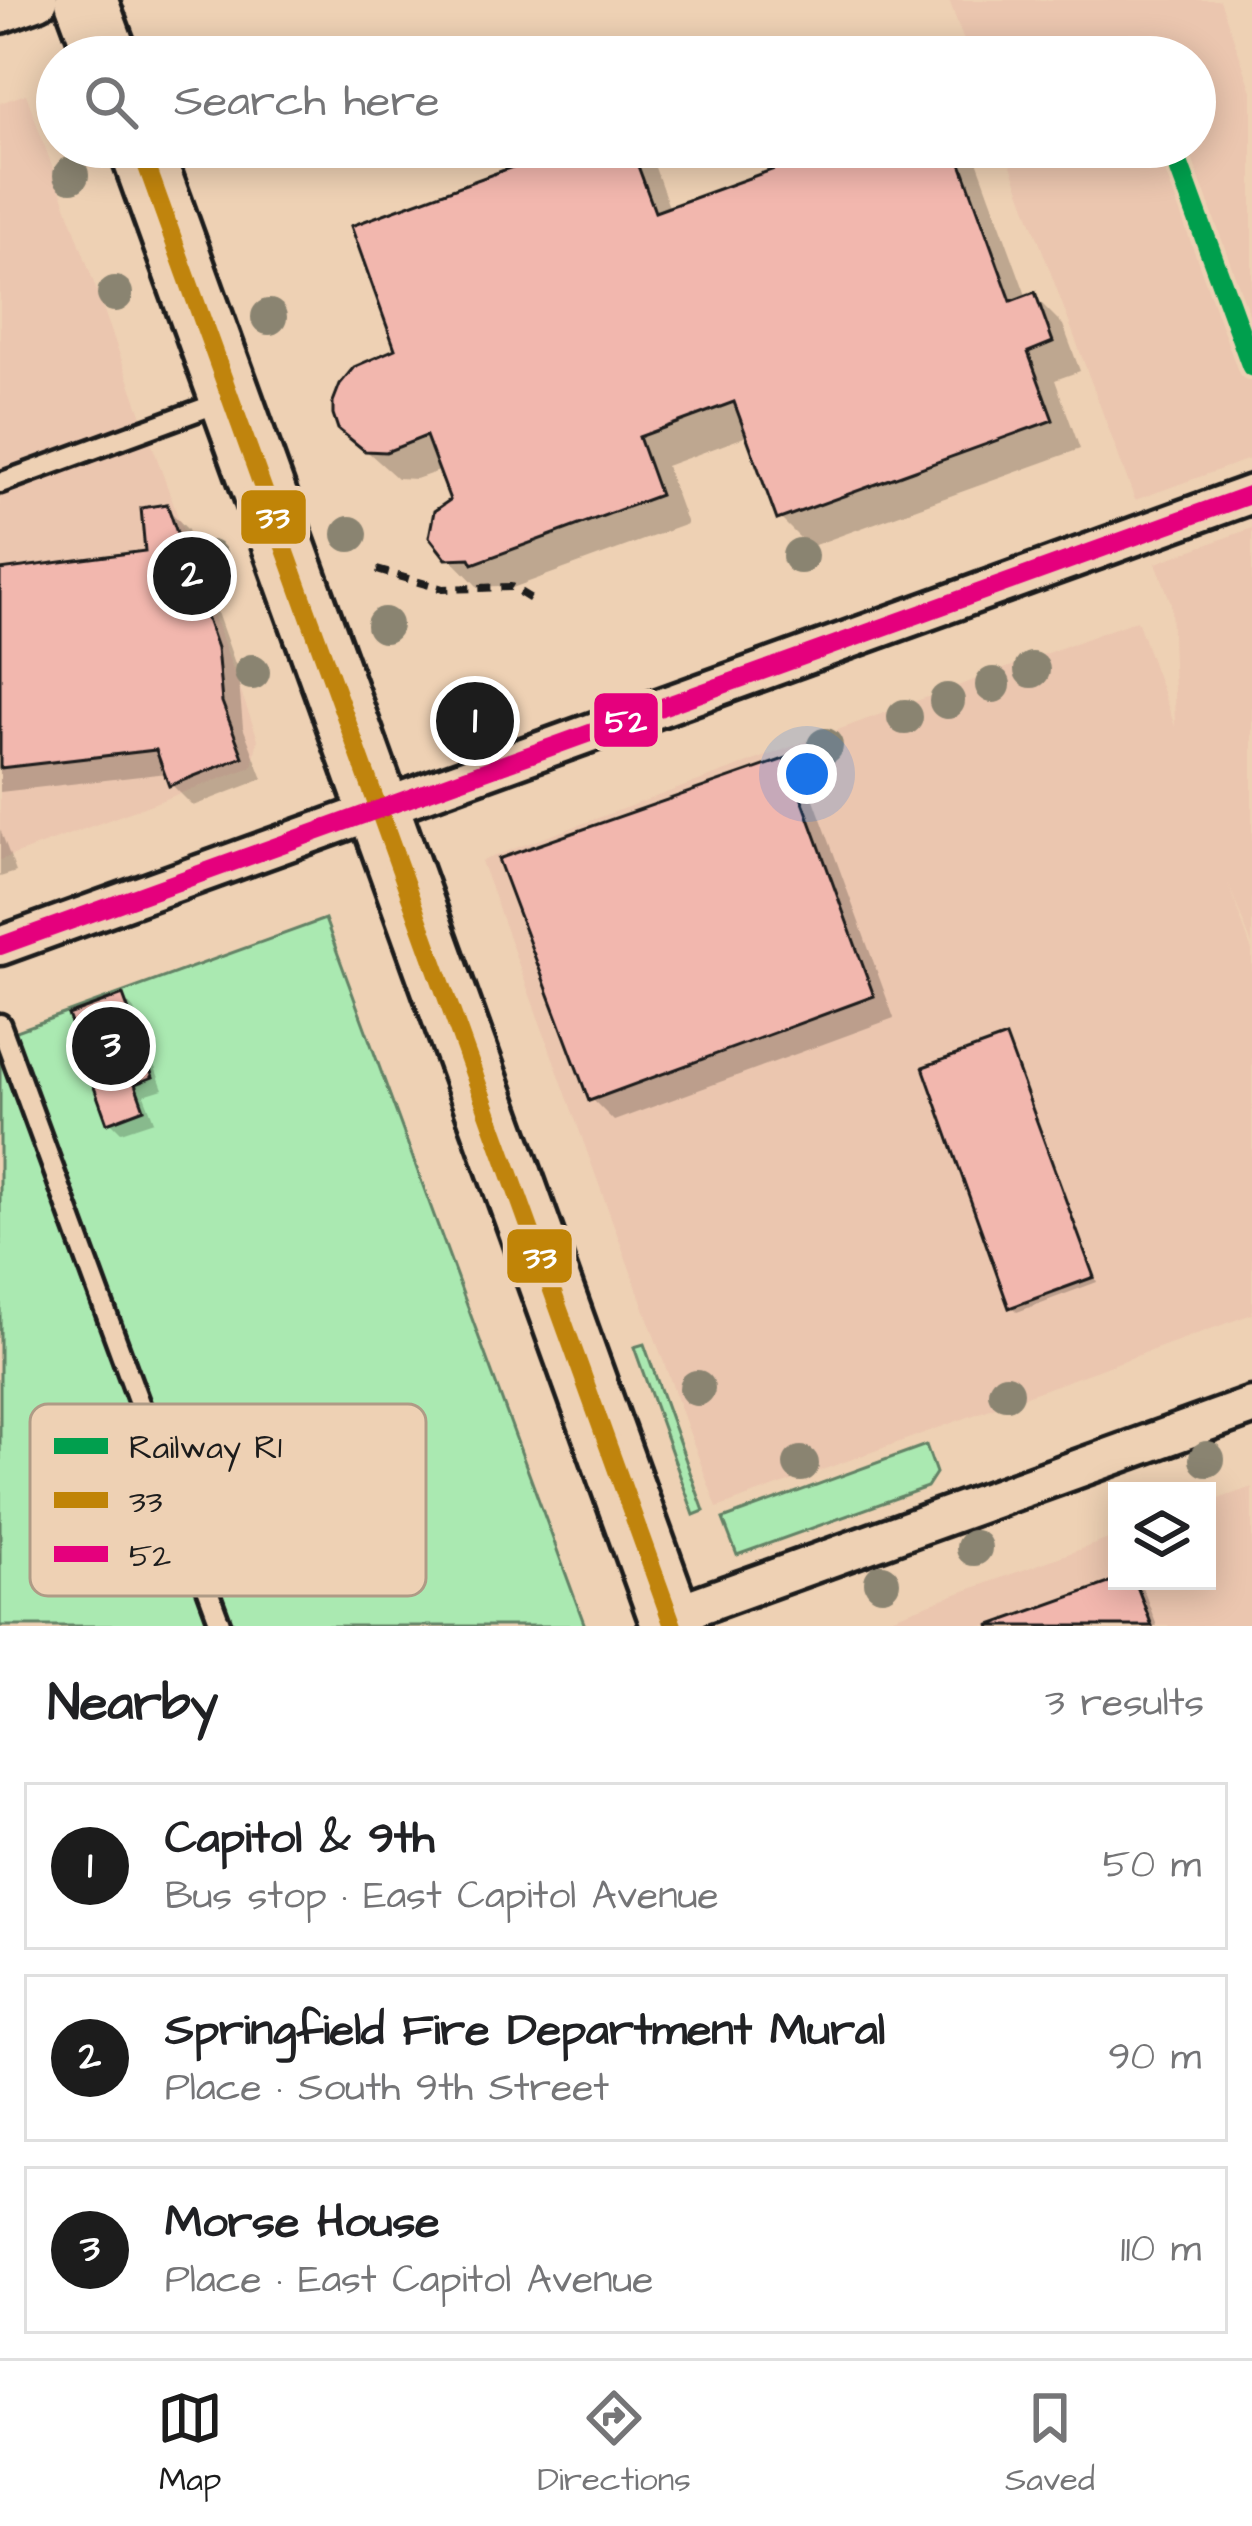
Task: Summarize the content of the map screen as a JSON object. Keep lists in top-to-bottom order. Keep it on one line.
{"lines":["rail line R1","transit line 33","transit line 52"],"legend":["Railway R1","33","52"],"page":{"search":"Search here","pins":["2","1","3"],"heading":["Nearby","3 results"],"list":[{"mark":"1","name":"Capitol & 9th","note":"Bus stop · East Capitol Avenue","value":"50 m"},{"mark":"2","name":"Springfield Fire Department Mural","note":"Place · South 9th Street","value":"90 m"},{"mark":"3","name":"Morse House","note":"Place · East Capitol Avenue","value":"110 m"}],"nav":["Map","Directions","Saved"]}}
